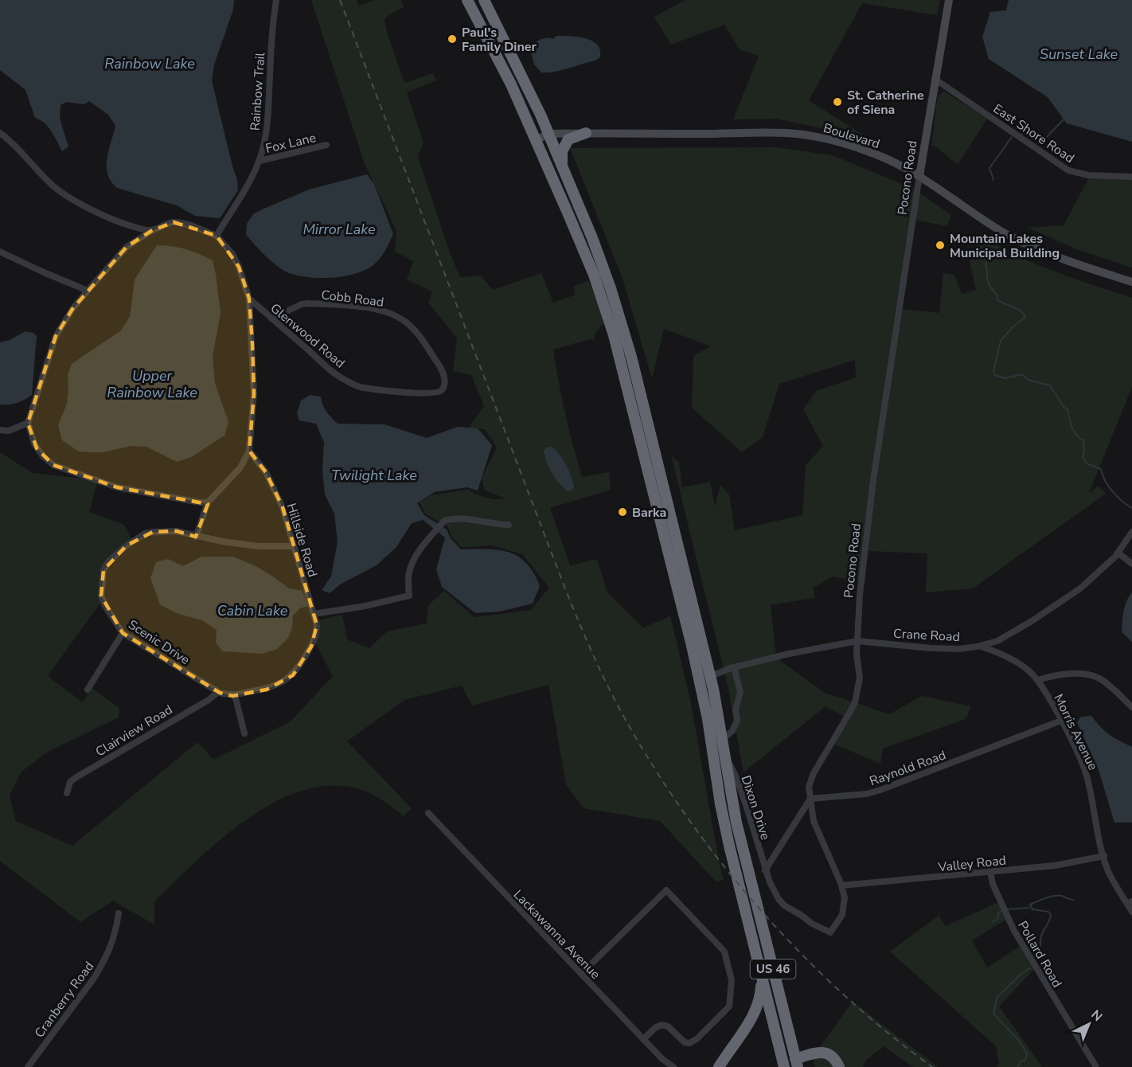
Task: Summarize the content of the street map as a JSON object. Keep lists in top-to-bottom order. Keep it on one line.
{"streets":{"highway":["US 46"],"main road":["Boulevard","Pocono Road"],"street":["Rainbow Trail","East Shore Road","Fox Lane","Cobb Road","Glenwood Road","Hillside Road","Crane Road","Scenic Drive","Clairview Road","Morris Avenue","Raynold Road","Dixon Drive","Valley Road","Lackawanna Avenue","Pollard Road","Cranberry Road"]},"crossings":[["Rainbow Trail","Fox Lane"],["East Shore Road","Pocono Road"],["Boulevard","Pocono Road"],["Boulevard","US 46"],["Pocono Road","Crane Road"],["Pocono Road","Raynold Road"],["Pocono Road","Dixon Drive"],["Pocono Road","Valley Road"],["Cobb Road","Glenwood Road"],["Hillside Road","Scenic Drive"],["Crane Road","Morris Avenue"],["Crane Road","US 46"],["Scenic Drive","Clairview Road"],["Morris Avenue","Raynold Road"],["Morris Avenue","Valley Road"],["Dixon Drive","US 46"],["Valley Road","Pollard Road"]],"water":["Sunset Lake","Rainbow Lake","Mirror Lake","Upper Rainbow Lake","Twilight Lake","Cabin Lake"],"places":["Paul's Family Diner","St. Catherine of Siena","Mountain Lakes Municipal Building","Barka"],"north":"top right"}
